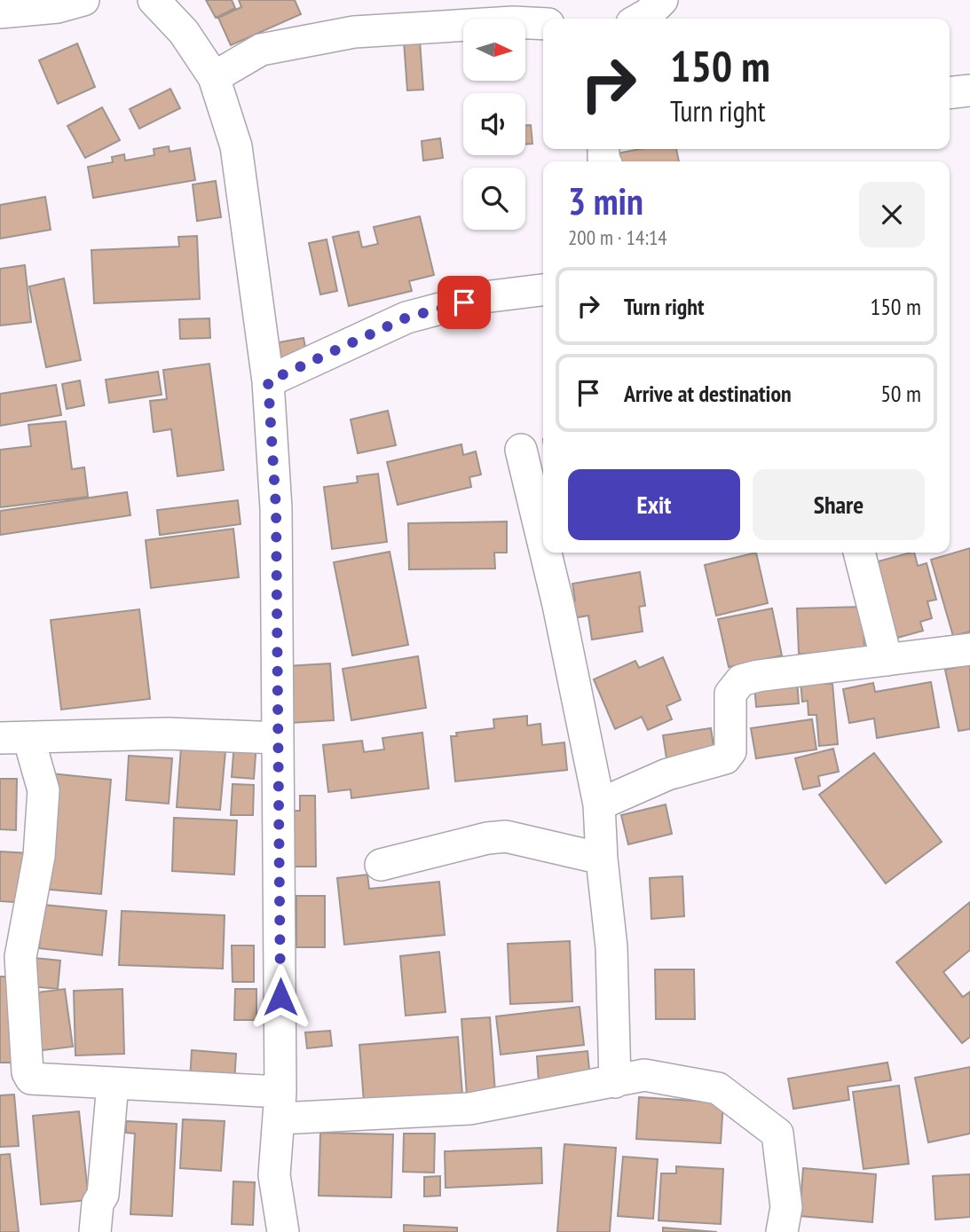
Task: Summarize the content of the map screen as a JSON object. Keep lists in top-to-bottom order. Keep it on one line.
{"north":"right","page":{"turn":["150 m","Turn right"],"heading":["3 min","200 m · 14:14"],"list":[{"name":"Turn right","value":"150 m"},{"name":"Arrive at destination","value":"50 m"}],"buttons":["Exit","Share"]}}
